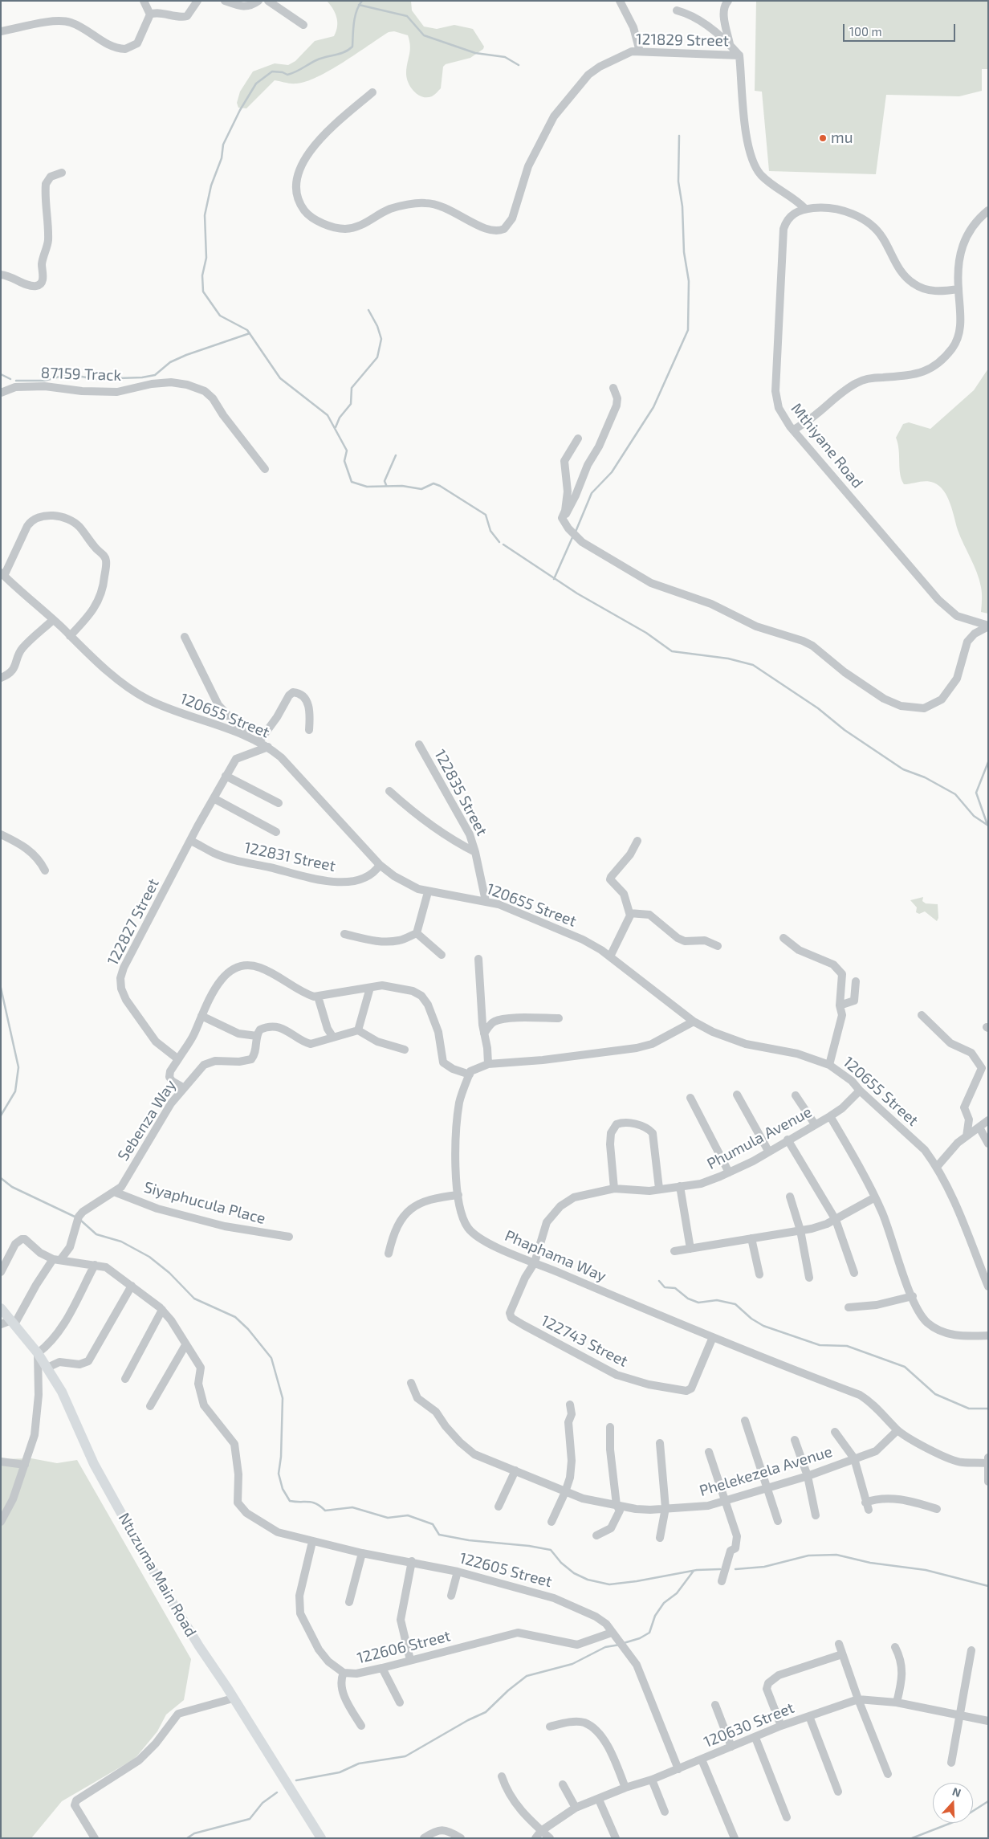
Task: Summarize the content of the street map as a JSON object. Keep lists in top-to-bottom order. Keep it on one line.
{"streets":{"main road":["Ntuzuma Main Road"],"street":["121829 Street","87159 Track","Mthiyane Road","120655 Street","122835 Street","122831 Street","122827 Street","Sebenza Way","Phumula Avenue","Siyaphucula Place","Phaphama Way","122743 Street","Phelekezela Avenue","122605 Street","122606 Street","120630 Street"]},"crossings":[["121829 Street","Mthiyane Road"],["120655 Street","122835 Street"],["120655 Street","122831 Street"],["120655 Street","122827 Street"],["120655 Street","Phumula Avenue"],["122831 Street","122827 Street"],["Sebenza Way","Siyaphucula Place"],["Sebenza Way","Ntuzuma Main Road"],["Phumula Avenue","Phaphama Way"],["Phumula Avenue","122743 Street"],["Phaphama Way","122743 Street"],["Phaphama Way","Phelekezela Avenue"],["122605 Street","122606 Street"],["122605 Street","120630 Street"]],"places":["mu"],"scale_bar":"100 m","north":"top"}
